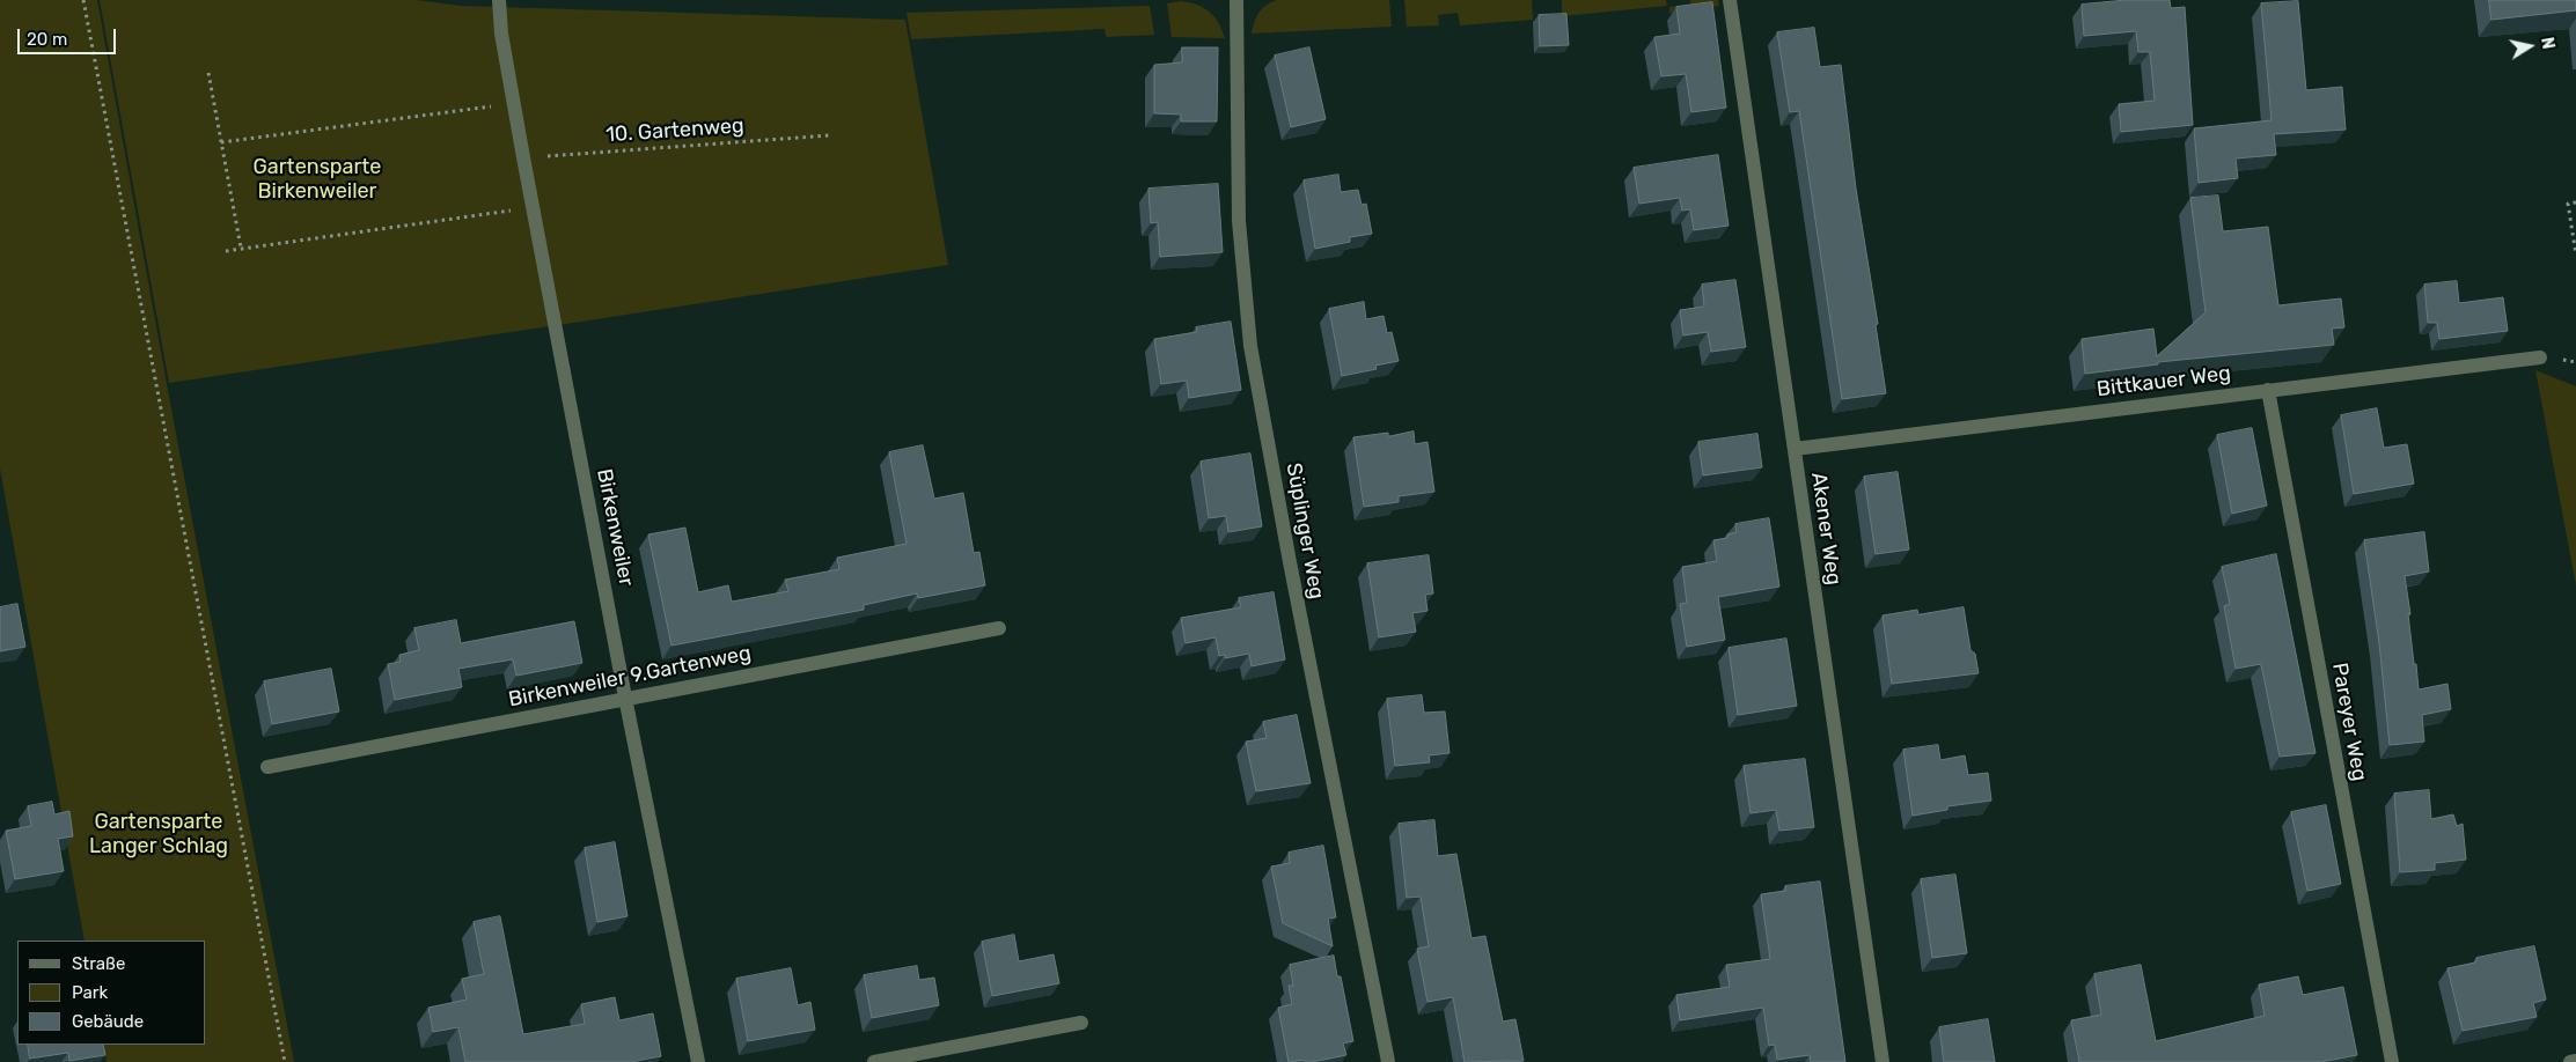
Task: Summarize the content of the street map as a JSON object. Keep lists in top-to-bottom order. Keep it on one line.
{"streets":{"street":["Bittkauer Weg","Birkenweiler","Akener Weg","Süplinger Weg","Birkenweiler 9.Gartenweg","Pareyer Weg"],"path":["10. Gartenweg"]},"crossings":[["10. Gartenweg","Birkenweiler"],["Bittkauer Weg","Akener Weg"],["Bittkauer Weg","Pareyer Weg"],["Birkenweiler","Birkenweiler 9.Gartenweg"]],"parks":["Gartensparte Birkenweiler","Gartensparte Langer Schlag"],"legend":["Straße","Park","Gebäude"],"scale_bar":"20 m","north":"right"}
